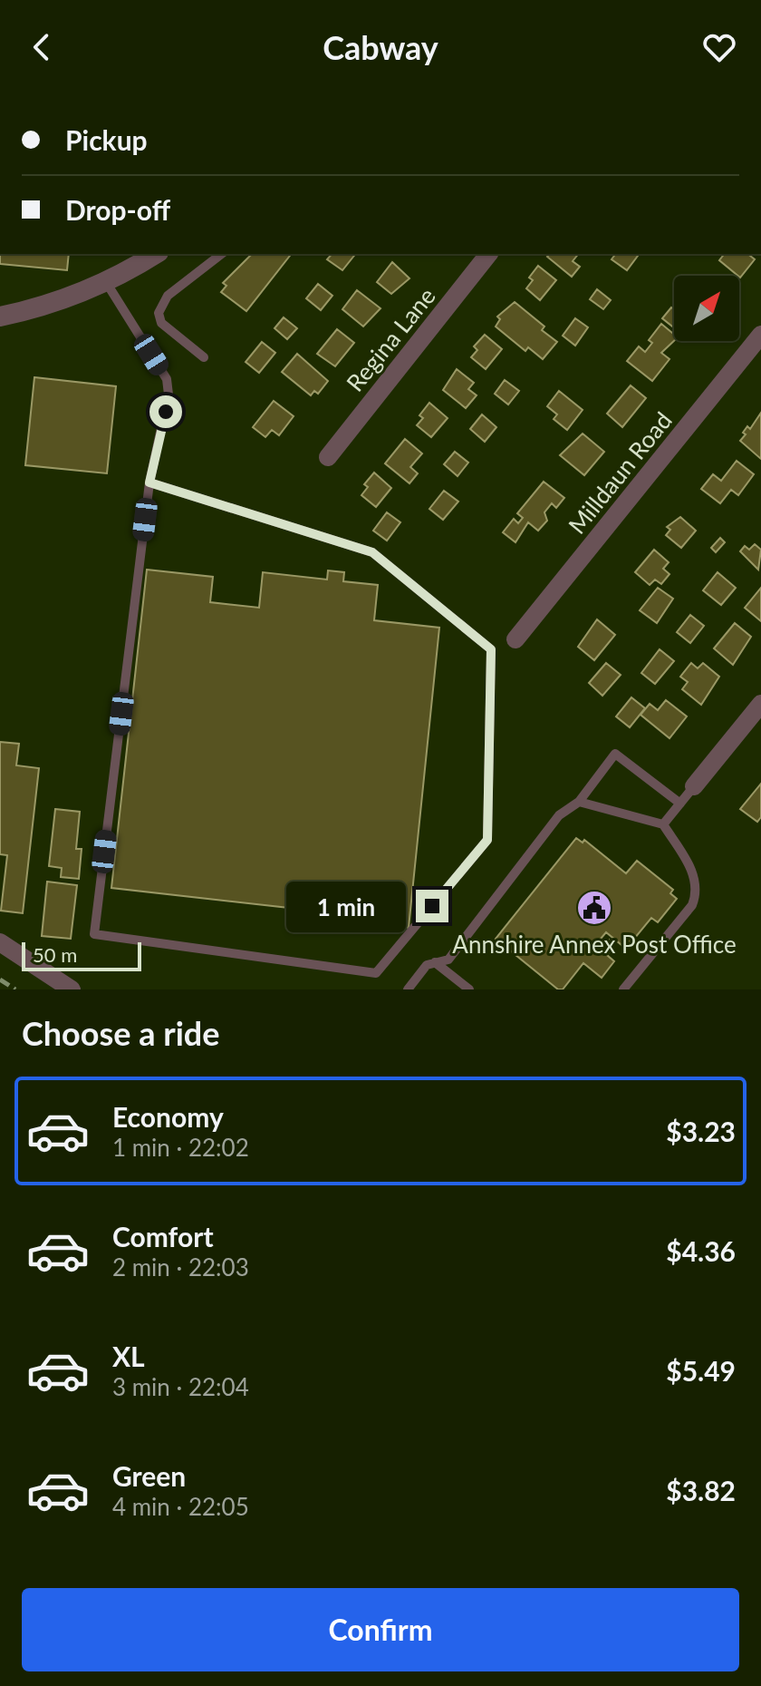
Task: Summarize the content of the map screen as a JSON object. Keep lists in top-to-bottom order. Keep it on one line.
{"streets":{"street":["Regina Lane","Milldaun Road"]},"places":{"public building":["Annshire Annex Post Office"]},"scale_bar":"50 m","north":"top right","page":{"header":"Cabway","banner":["Pickup","Drop-off"],"bubble":"1 min","scale":"50 m","heading":"Choose a ride","list":[{"name":"Economy","note":"1 min · 22:02","value":"$3.23"},{"name":"Comfort","note":"2 min · 22:03","value":"$4.36"},{"name":"XL","note":"3 min · 22:04","value":"$5.49"},{"name":"Green","note":"4 min · 22:05","value":"$3.82"}],"buttons":"Confirm"}}
